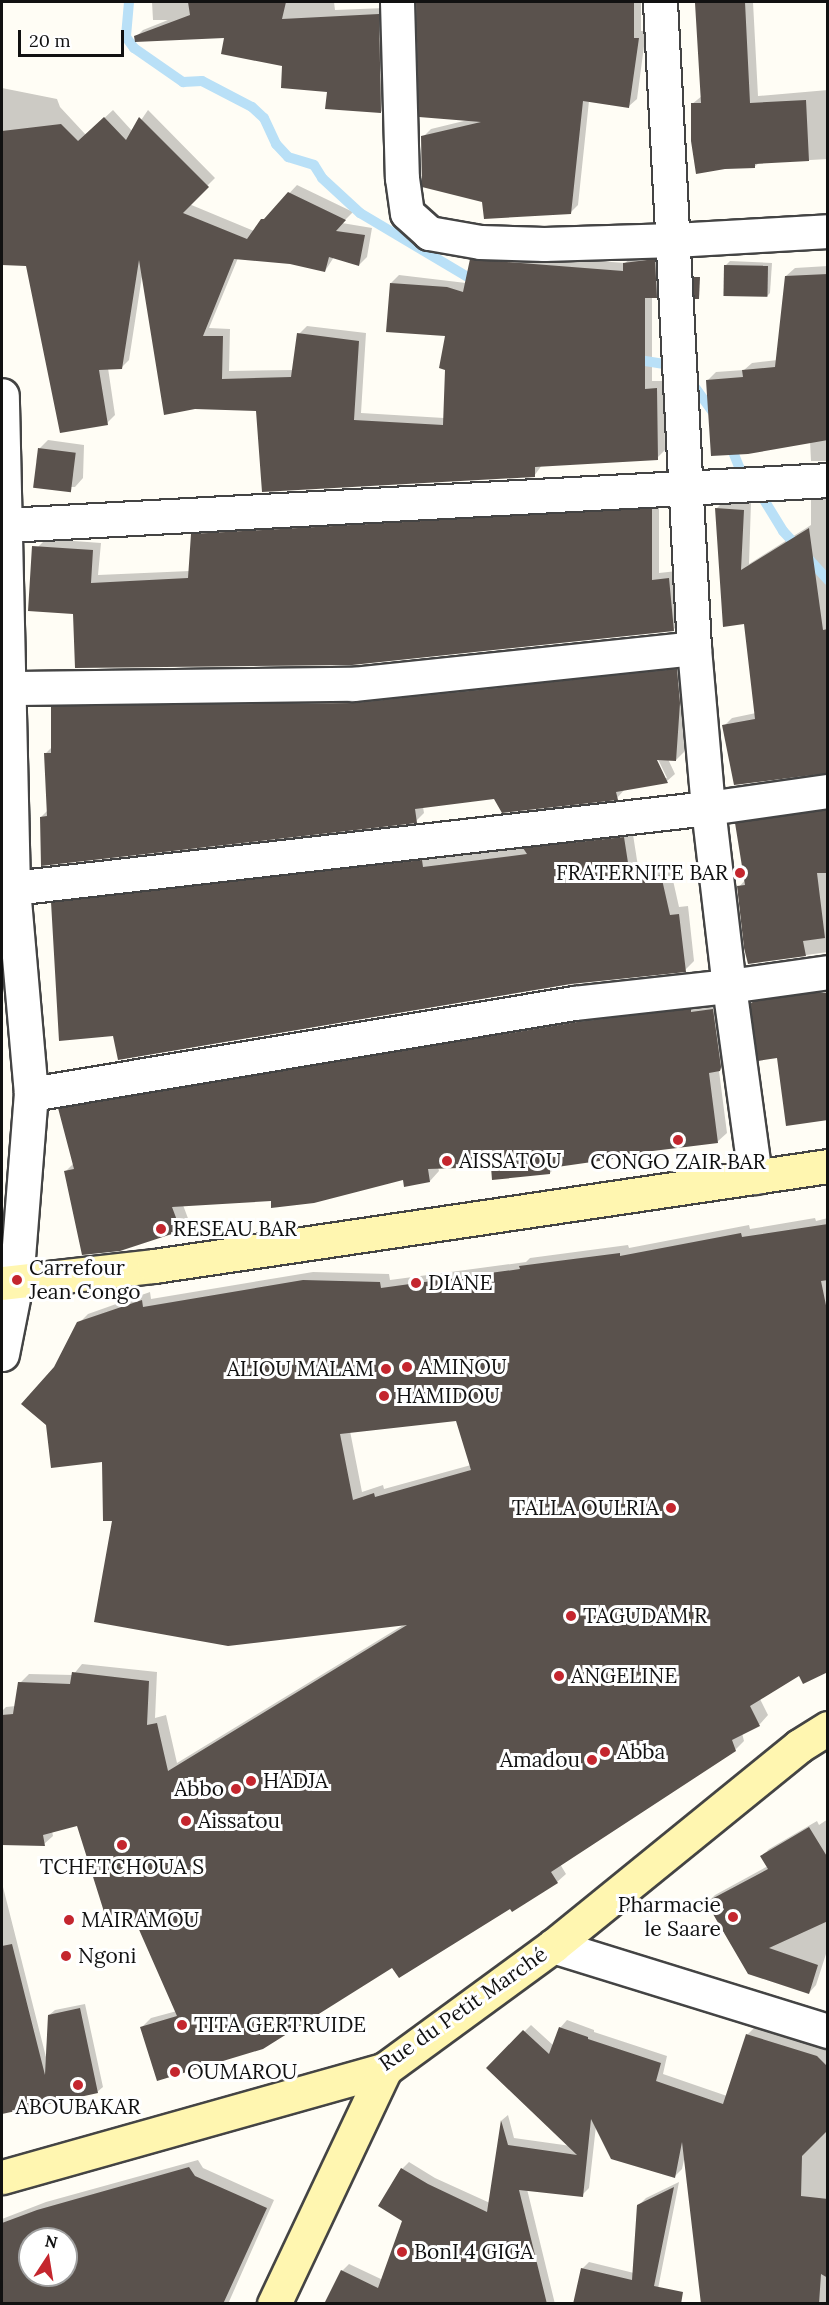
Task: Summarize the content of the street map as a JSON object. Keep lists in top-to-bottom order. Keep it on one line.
{"streets":{"street":["Rue du Petit Marché"]},"places":["FRATERNITE BAR","CONGO ZAIR BAR","AISSATOU","RESEAU BAR","Carrefour Jean Congo","DIANE","AMINOU","ALIOU MALAM","HAMIDOU","TALLA OULRIA","TAGUDAM R","ANGELINE","Abba","Amadou","HADJA","Abbo","Aissatou","TCHETCHOUA S","Pharmacie le Saare","MAIRAMOU","Ngoni","TITA GERTRUIDE","OUMAROU","ABOUBAKAR","BonI 4 GIGA"],"scale_bar":"20 m","north":"top"}
